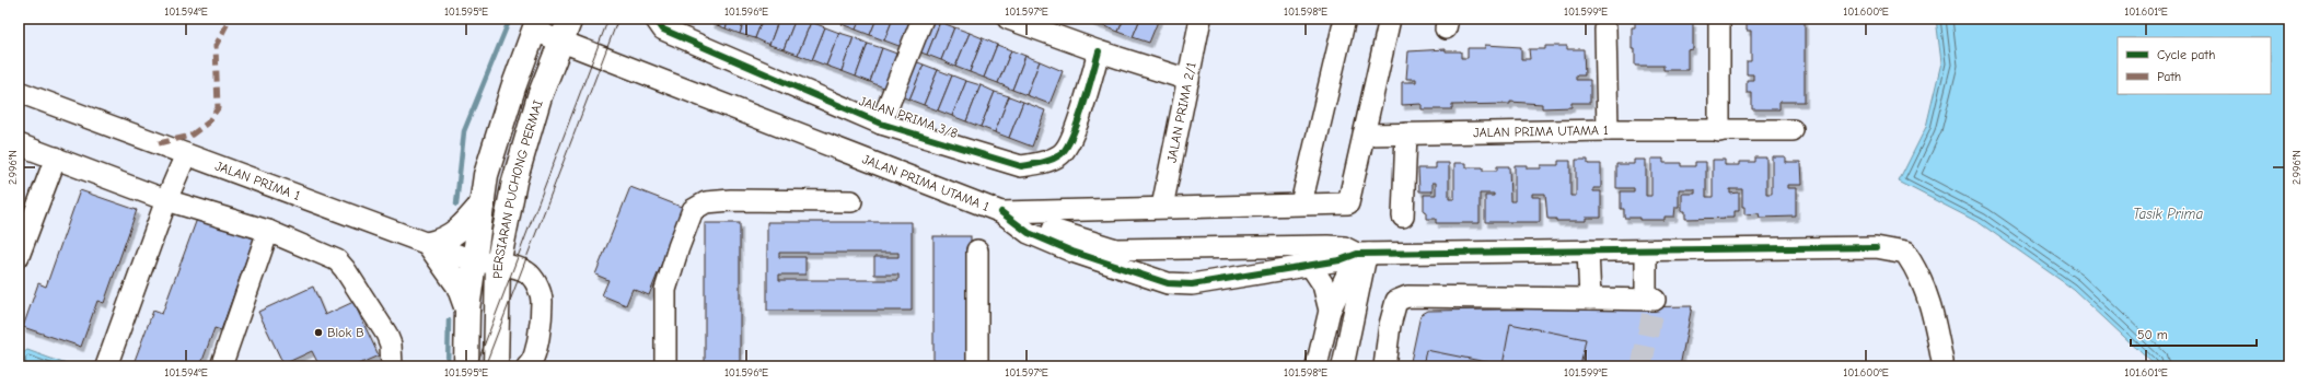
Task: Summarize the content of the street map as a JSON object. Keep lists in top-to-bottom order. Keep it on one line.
{"streets":{"main road":["PERSIARAN PUCHONG PERMAI"],"street":["JALAN PRIMA 2/1","JALAN PRIMA 3/8","JALAN PRIMA UTAMA 1","JALAN PRIMA 1"]},"crossings":[["JALAN PRIMA 2/1","JALAN PRIMA UTAMA 1"],["JALAN PRIMA UTAMA 1","PERSIARAN PUCHONG PERMAI"],["JALAN PRIMA 1","PERSIARAN PUCHONG PERMAI"]],"water":["Tasik Prima"],"places":["Blok B"],"legend":["Cycle path","Path"],"scale_bar":"50 m","coordinates":["101.594°E","101.595°E","101.596°E","101.597°E","101.598°E","101.599°E","101.600°E","101.601°E","2.996°N"]}
